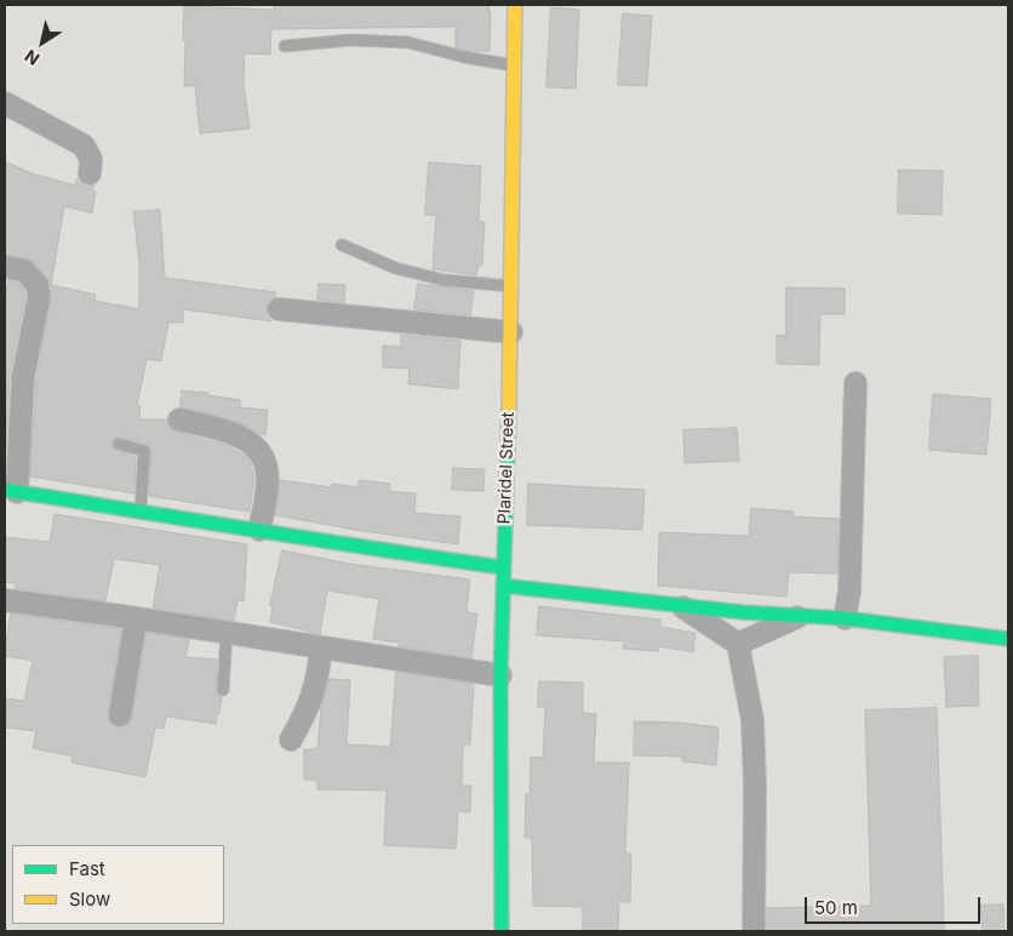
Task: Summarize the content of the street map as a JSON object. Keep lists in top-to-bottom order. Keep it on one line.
{"streets":{"street":["Plaridel Street"]},"legend":["Fast","Slow"],"scale_bar":"50 m","north":"bottom left"}
